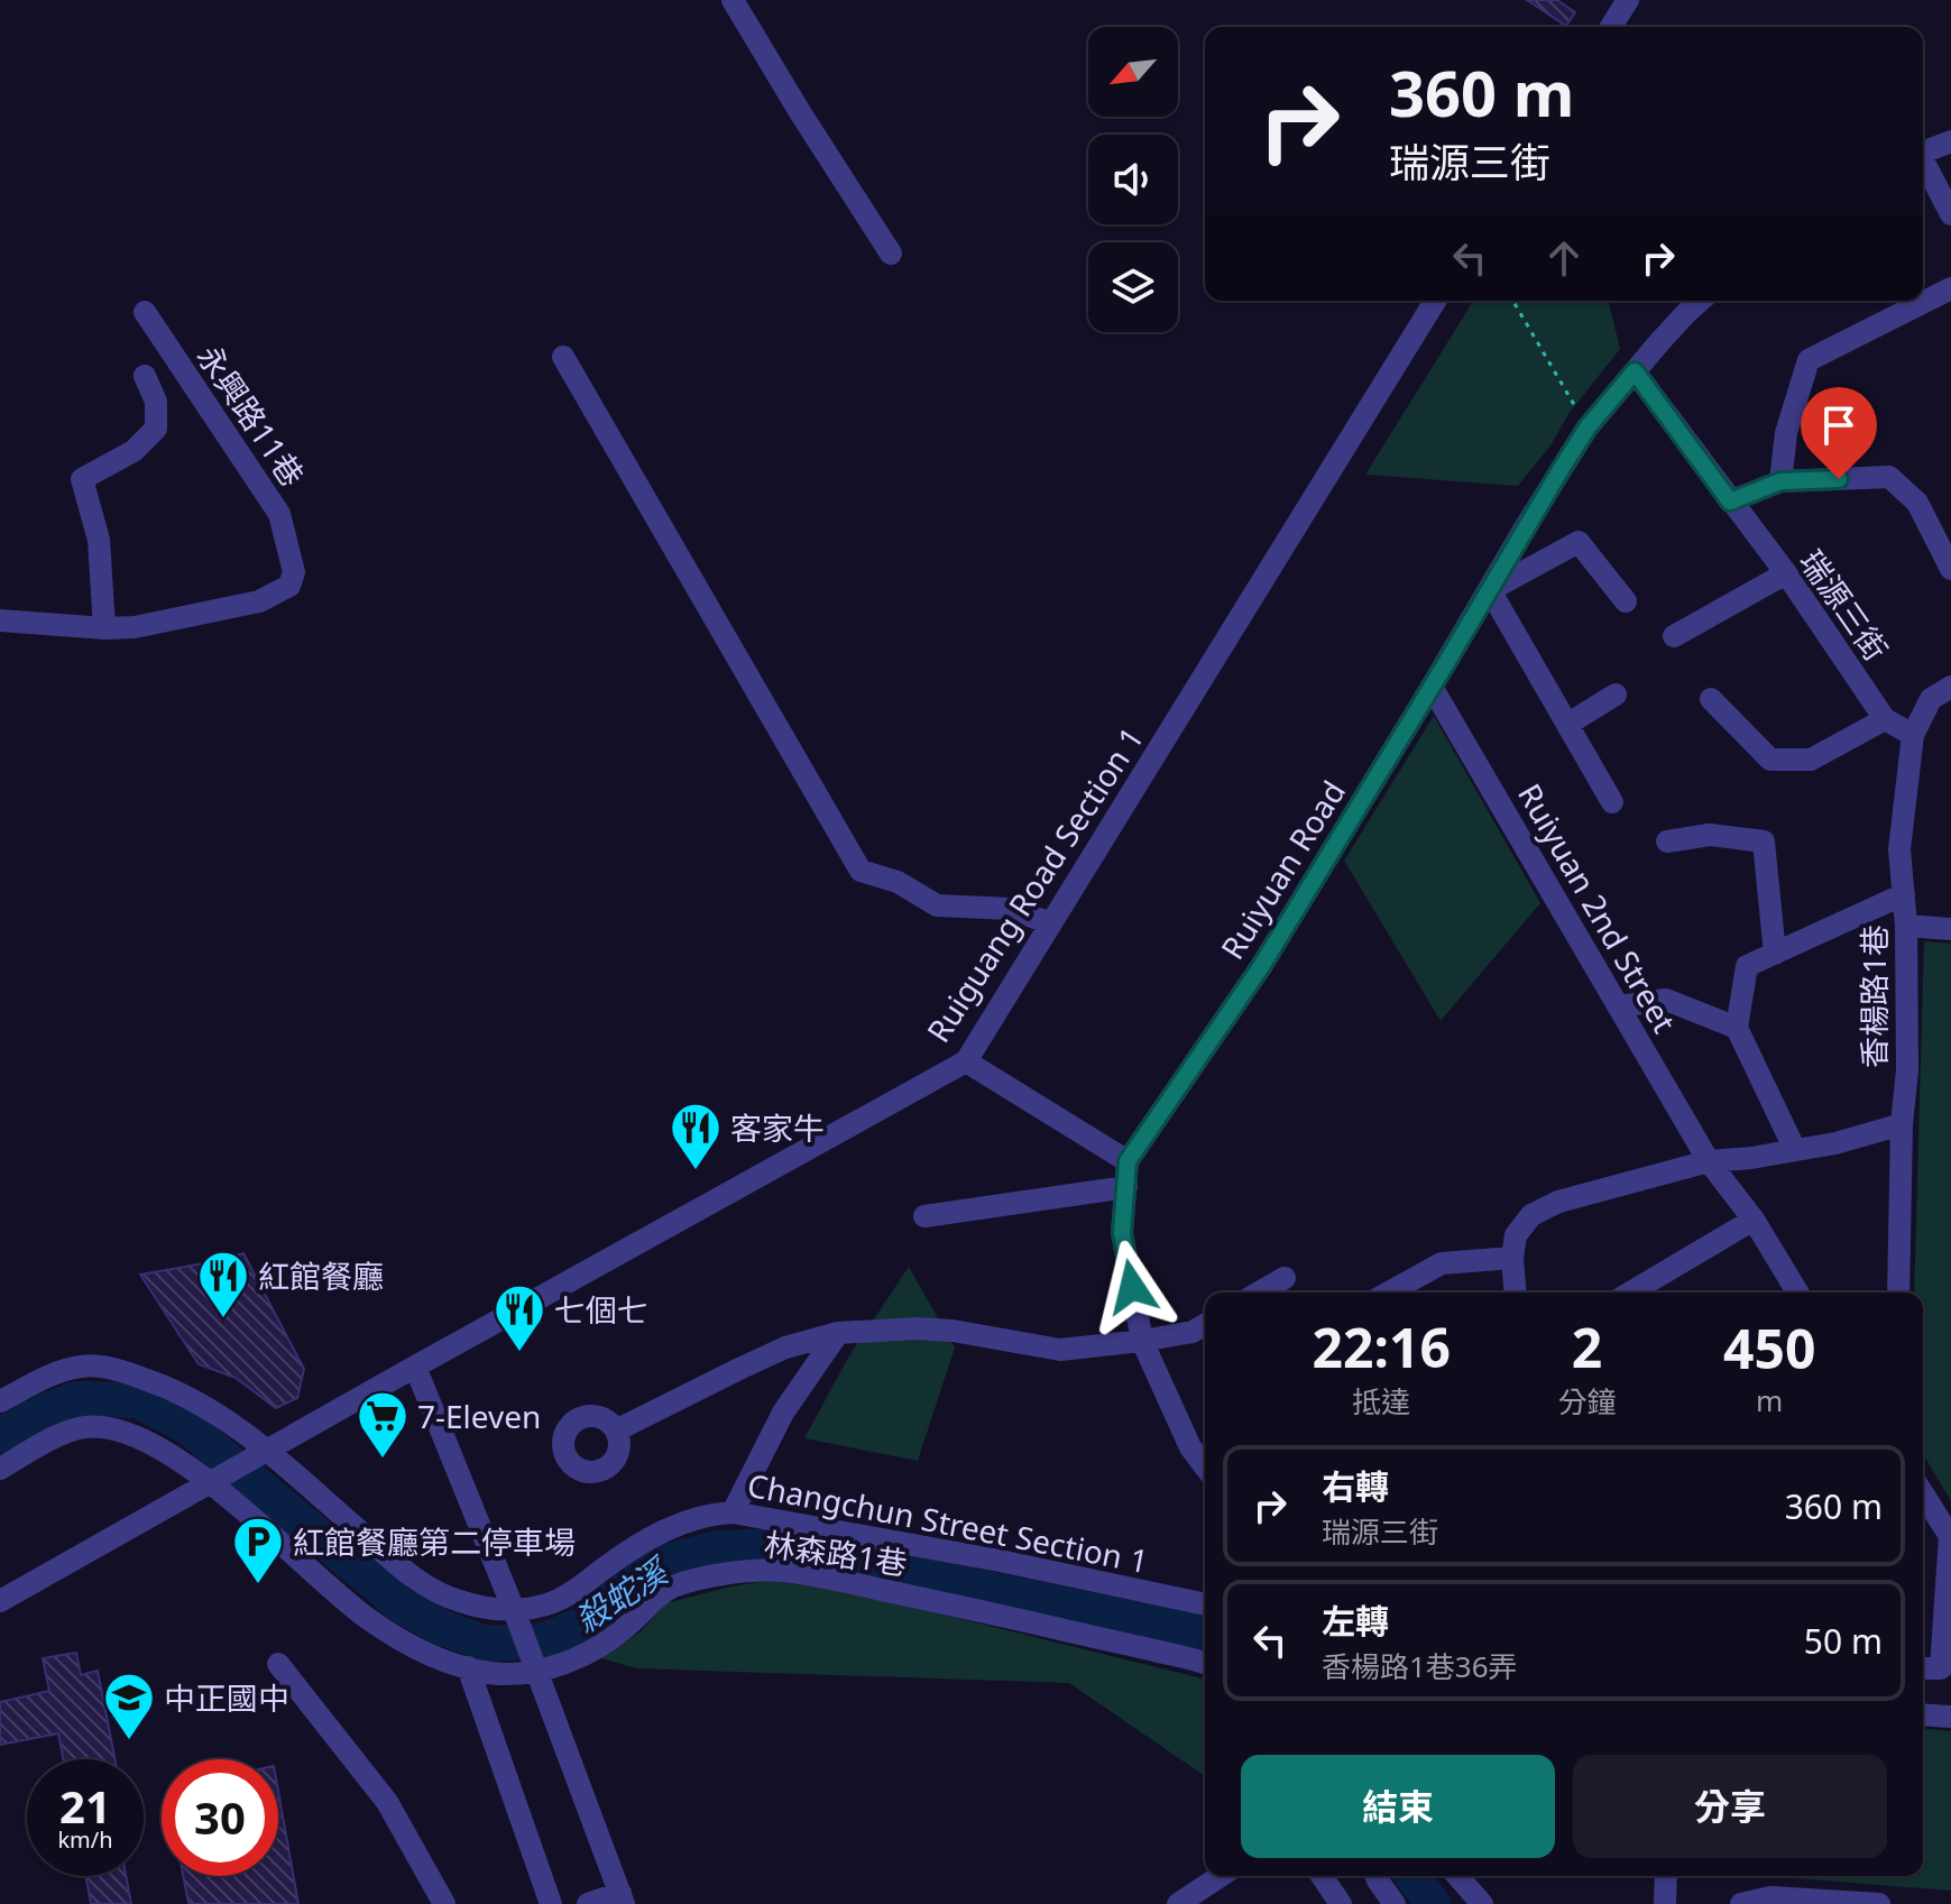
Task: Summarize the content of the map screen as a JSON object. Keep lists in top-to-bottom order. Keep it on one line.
{"streets":{"street":["永興路11巷","瑞源三街","Ruiyuan Road","Ruiguang Road Section 1","Ruiyuan 2nd Street","香楊路1巷","Changchun Street Section 1","林森路1巷"]},"crossings":[["瑞源三街","Ruiyuan Road"],["瑞源三街","香楊路1巷"],["Ruiyuan Road","Ruiyuan 2nd Street"],["Ruiguang Road Section 1","Changchun Street Section 1"],["Ruiguang Road Section 1","林森路1巷"]],"water":["殺蛇溪"],"places":{"restaurant":["客家牛","紅館餐廳","七個七"],"supermarket":["7-Eleven"],"parking":["紅館餐廳第二停車場"],"school or university":["中正國中"]},"north":"bottom left","page":{"turn":["360 m","瑞源三街"],"eta":["22:16","抵達","2","分鐘","450","m"],"list":[{"name":"右轉","note":"瑞源三街","value":"360 m"},{"name":"左轉","note":"香楊路1巷36弄","value":"50 m"}],"buttons":["結束","分享"],"speed":"21 km/h","limit":"30"}}
